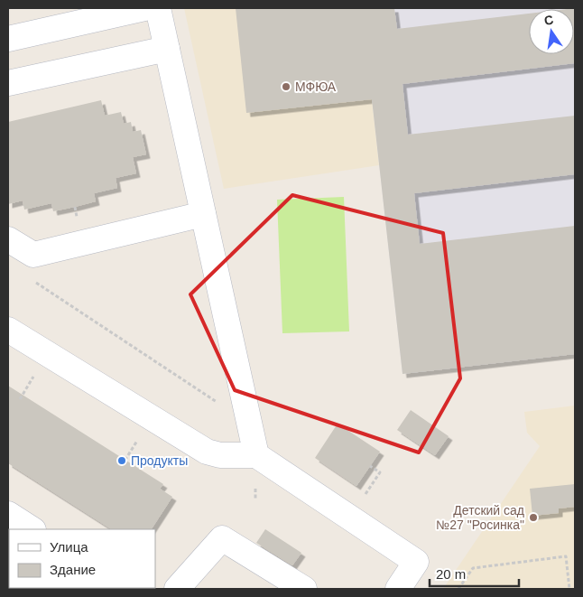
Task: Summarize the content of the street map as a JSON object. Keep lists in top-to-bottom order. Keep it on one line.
{"places":["МФЮА","Продукты","Детский сад №27 \"Росинка\""],"legend":["Улица","Здание"],"scale_bar":"20 m","north":"top"}
